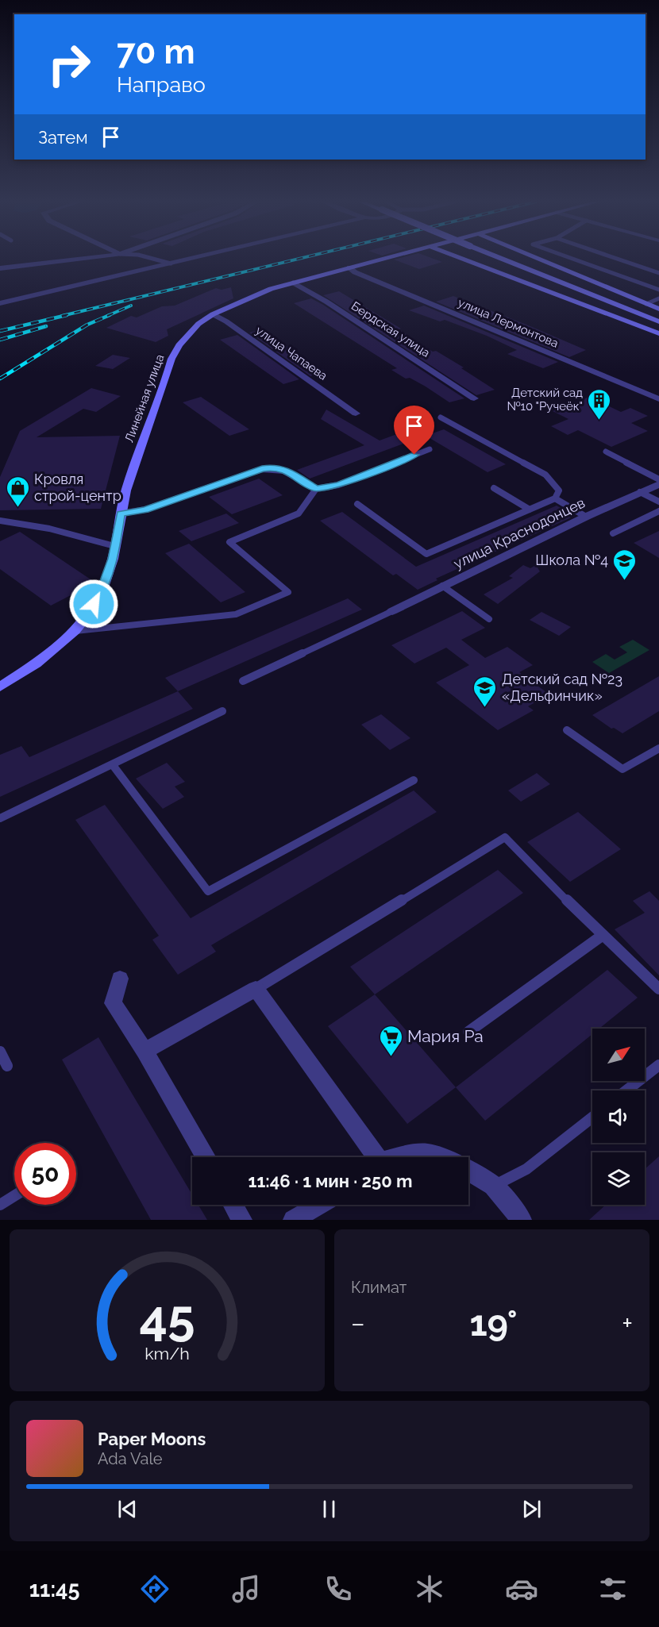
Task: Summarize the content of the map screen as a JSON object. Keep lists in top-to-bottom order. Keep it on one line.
{"streets":{"main road":["Линейная улица"],"street":["улица Лермонтова","Бердская улица","улица Чапаева","улица Краснодонцев"]},"crossings":[["улица Лермонтова","Линейная улица"],["Бердская улица","Линейная улица"],["улица Чапаева","Линейная улица"]],"places":{"building":["Детский сад №10 \"Ручеёк\""],"shop":["Кровля строй-центр"],"school or university":["Школа №4","Детский сад №23 «Дельфинчик»"],"supermarket":["Мария Ра"]},"north":"top right","page":{"turn":["70 m","Направо"],"then":"Затем","limit":"50","trip":"11:46 · 1 мин · 250 m","tile":"Климат","heat":["−","19°","+"],"song":["Paper Moons","Ada Vale"],"tabs":"11:45","gauge":["45","km/h"]}}
